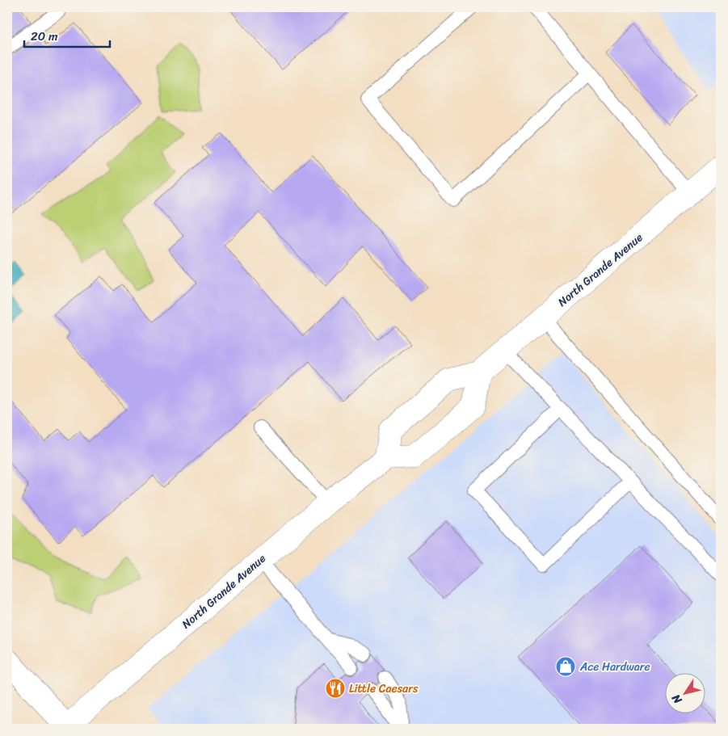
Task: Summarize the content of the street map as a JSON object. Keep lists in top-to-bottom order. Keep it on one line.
{"streets":{"main road":["North Grande Avenue"]},"places":{"shop":["Ace Hardware"],"restaurant":["Little Caesars"]},"scale_bar":"20 m","north":"bottom left"}
